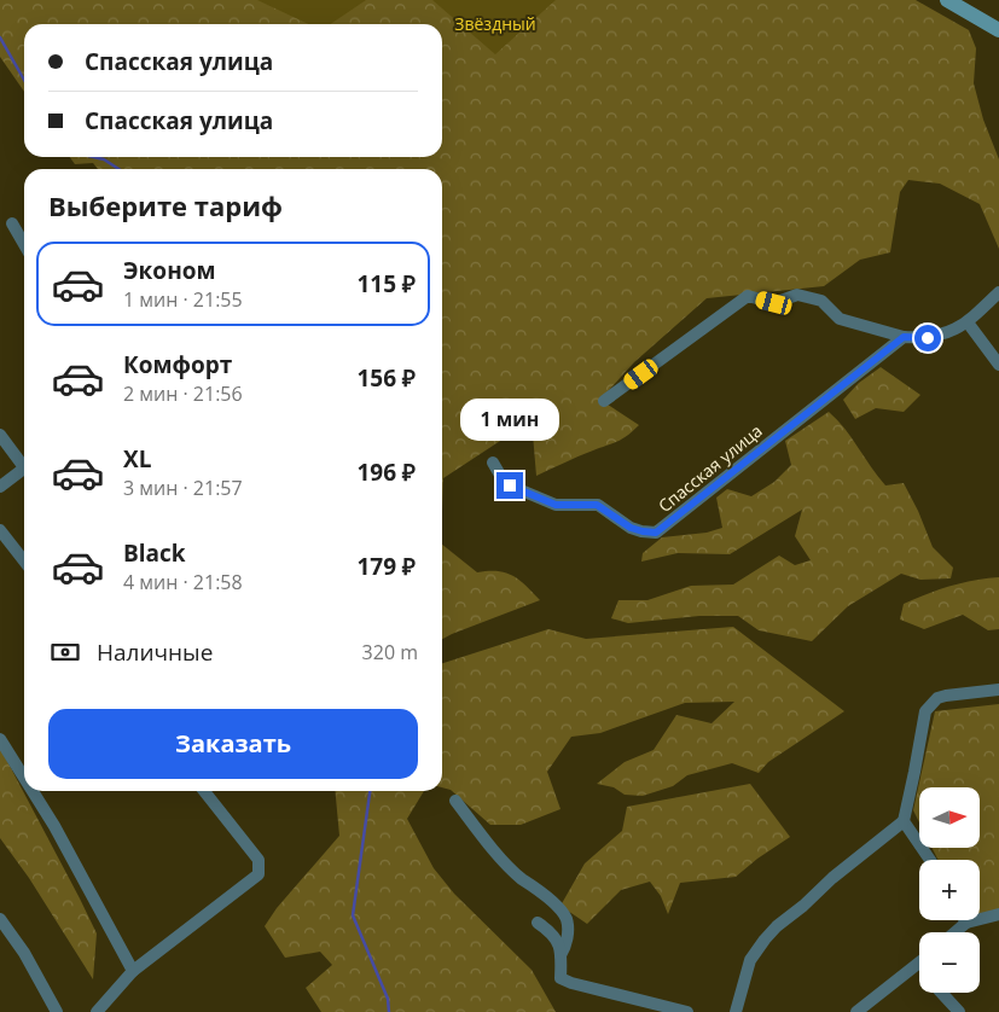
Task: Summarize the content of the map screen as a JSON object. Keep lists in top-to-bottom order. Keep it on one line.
{"streets":{"street":["Спасская улица"]},"parks":["Звёздный"],"north":"right","page":{"banner":["Спасская улица","Спасская улица"],"heading":"Выберите тариф","list":[{"name":"Эконом","note":"1 мин · 21:55","value":"115 ₽"},{"name":"Комфорт","note":"2 мин · 21:56","value":"156 ₽"},{"name":"XL","note":"3 мин · 21:57","value":"196 ₽"},{"name":"Black","note":"4 мин · 21:58","value":"179 ₽"}],"bubble":"1 мин","pay":["Наличные","320 m"],"buttons":"Заказать","map_buttons":["+","−"]}}
